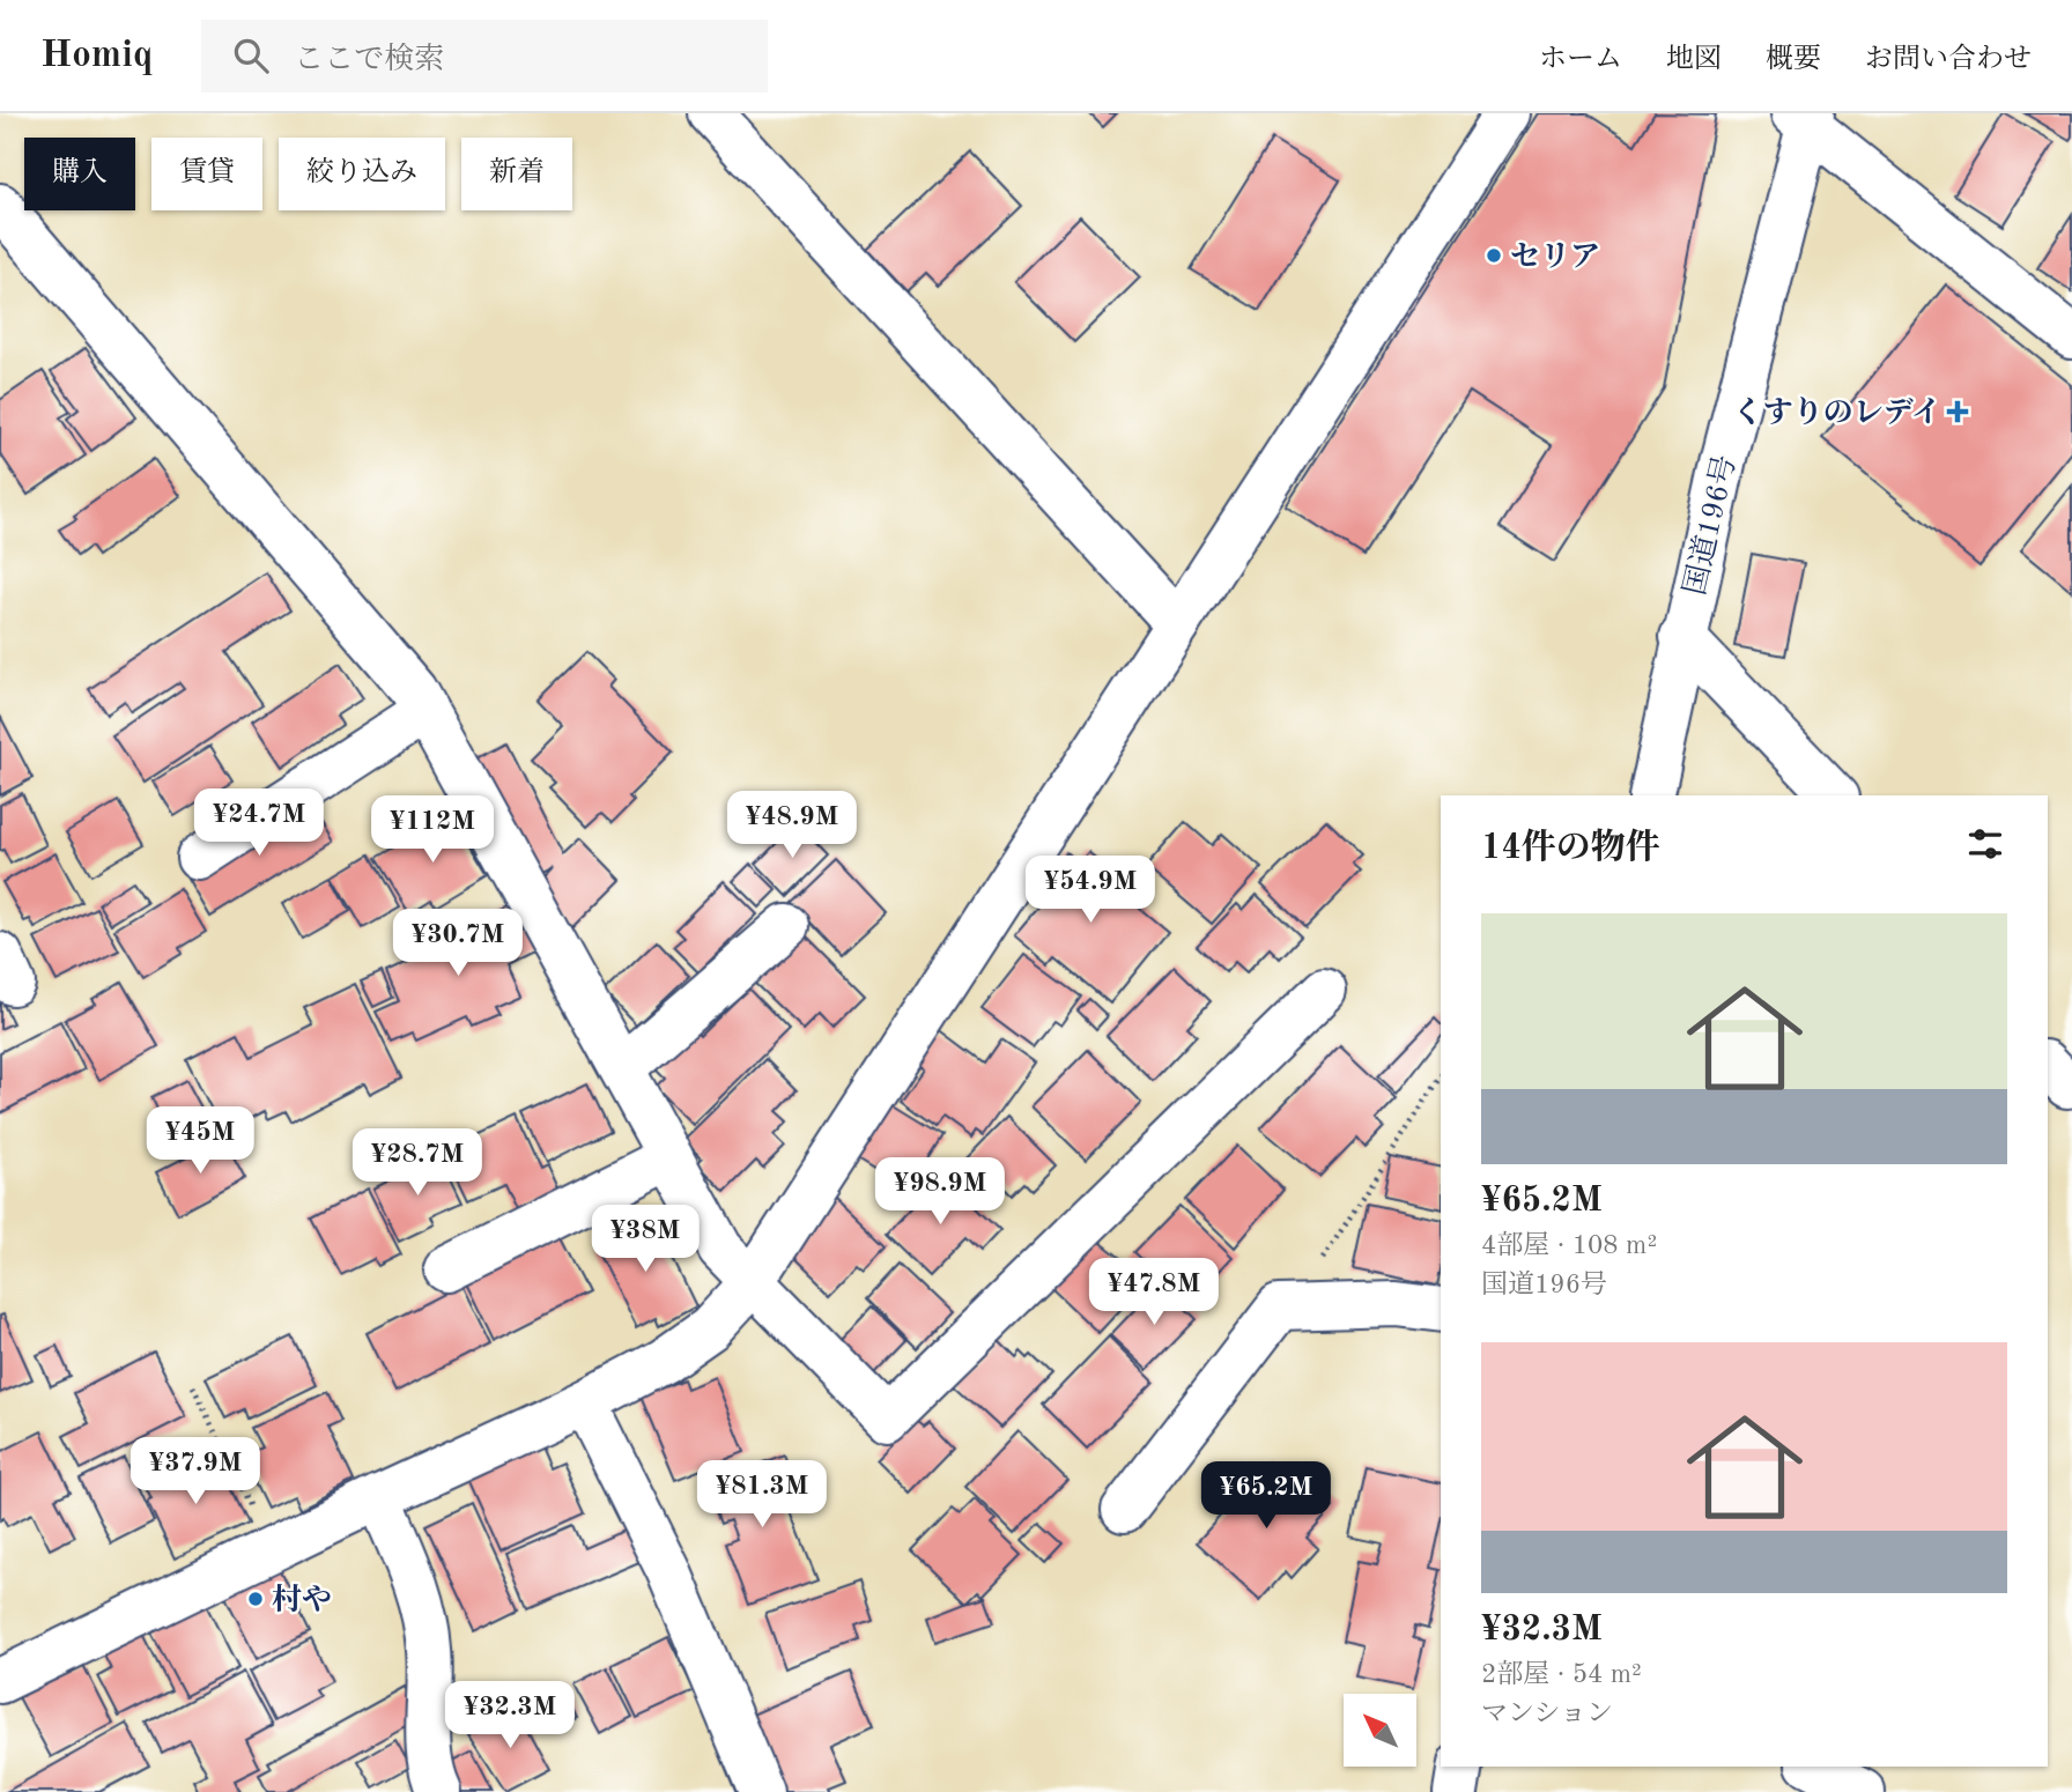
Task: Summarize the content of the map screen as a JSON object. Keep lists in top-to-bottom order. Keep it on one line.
{"streets":{"main road":["国道196号"]},"places":{"other":["セリア","村や"],"health":["くすりのレデイ"]},"north":"top left","page":{"header":"Homiq","search":"ここで検索","nav":["ホーム","地図","概要","お問い合わせ"],"chip":["購入","賃貸","絞り込み","新着"],"price":["¥24.7M","¥48.9M","¥112M","¥54.9M","¥30.7M","¥45M","¥28.7M","¥98.9M","¥38M","¥47.8M","¥37.9M","¥81.3M","¥65.2M","¥32.3M"],"heading":"14件の物件","list":[{"name":"¥65.2M","note":"4部屋 · 108 m² · 国道196号"},{"name":"¥32.3M","note":"2部屋 · 54 m² · マンション"}]}}
